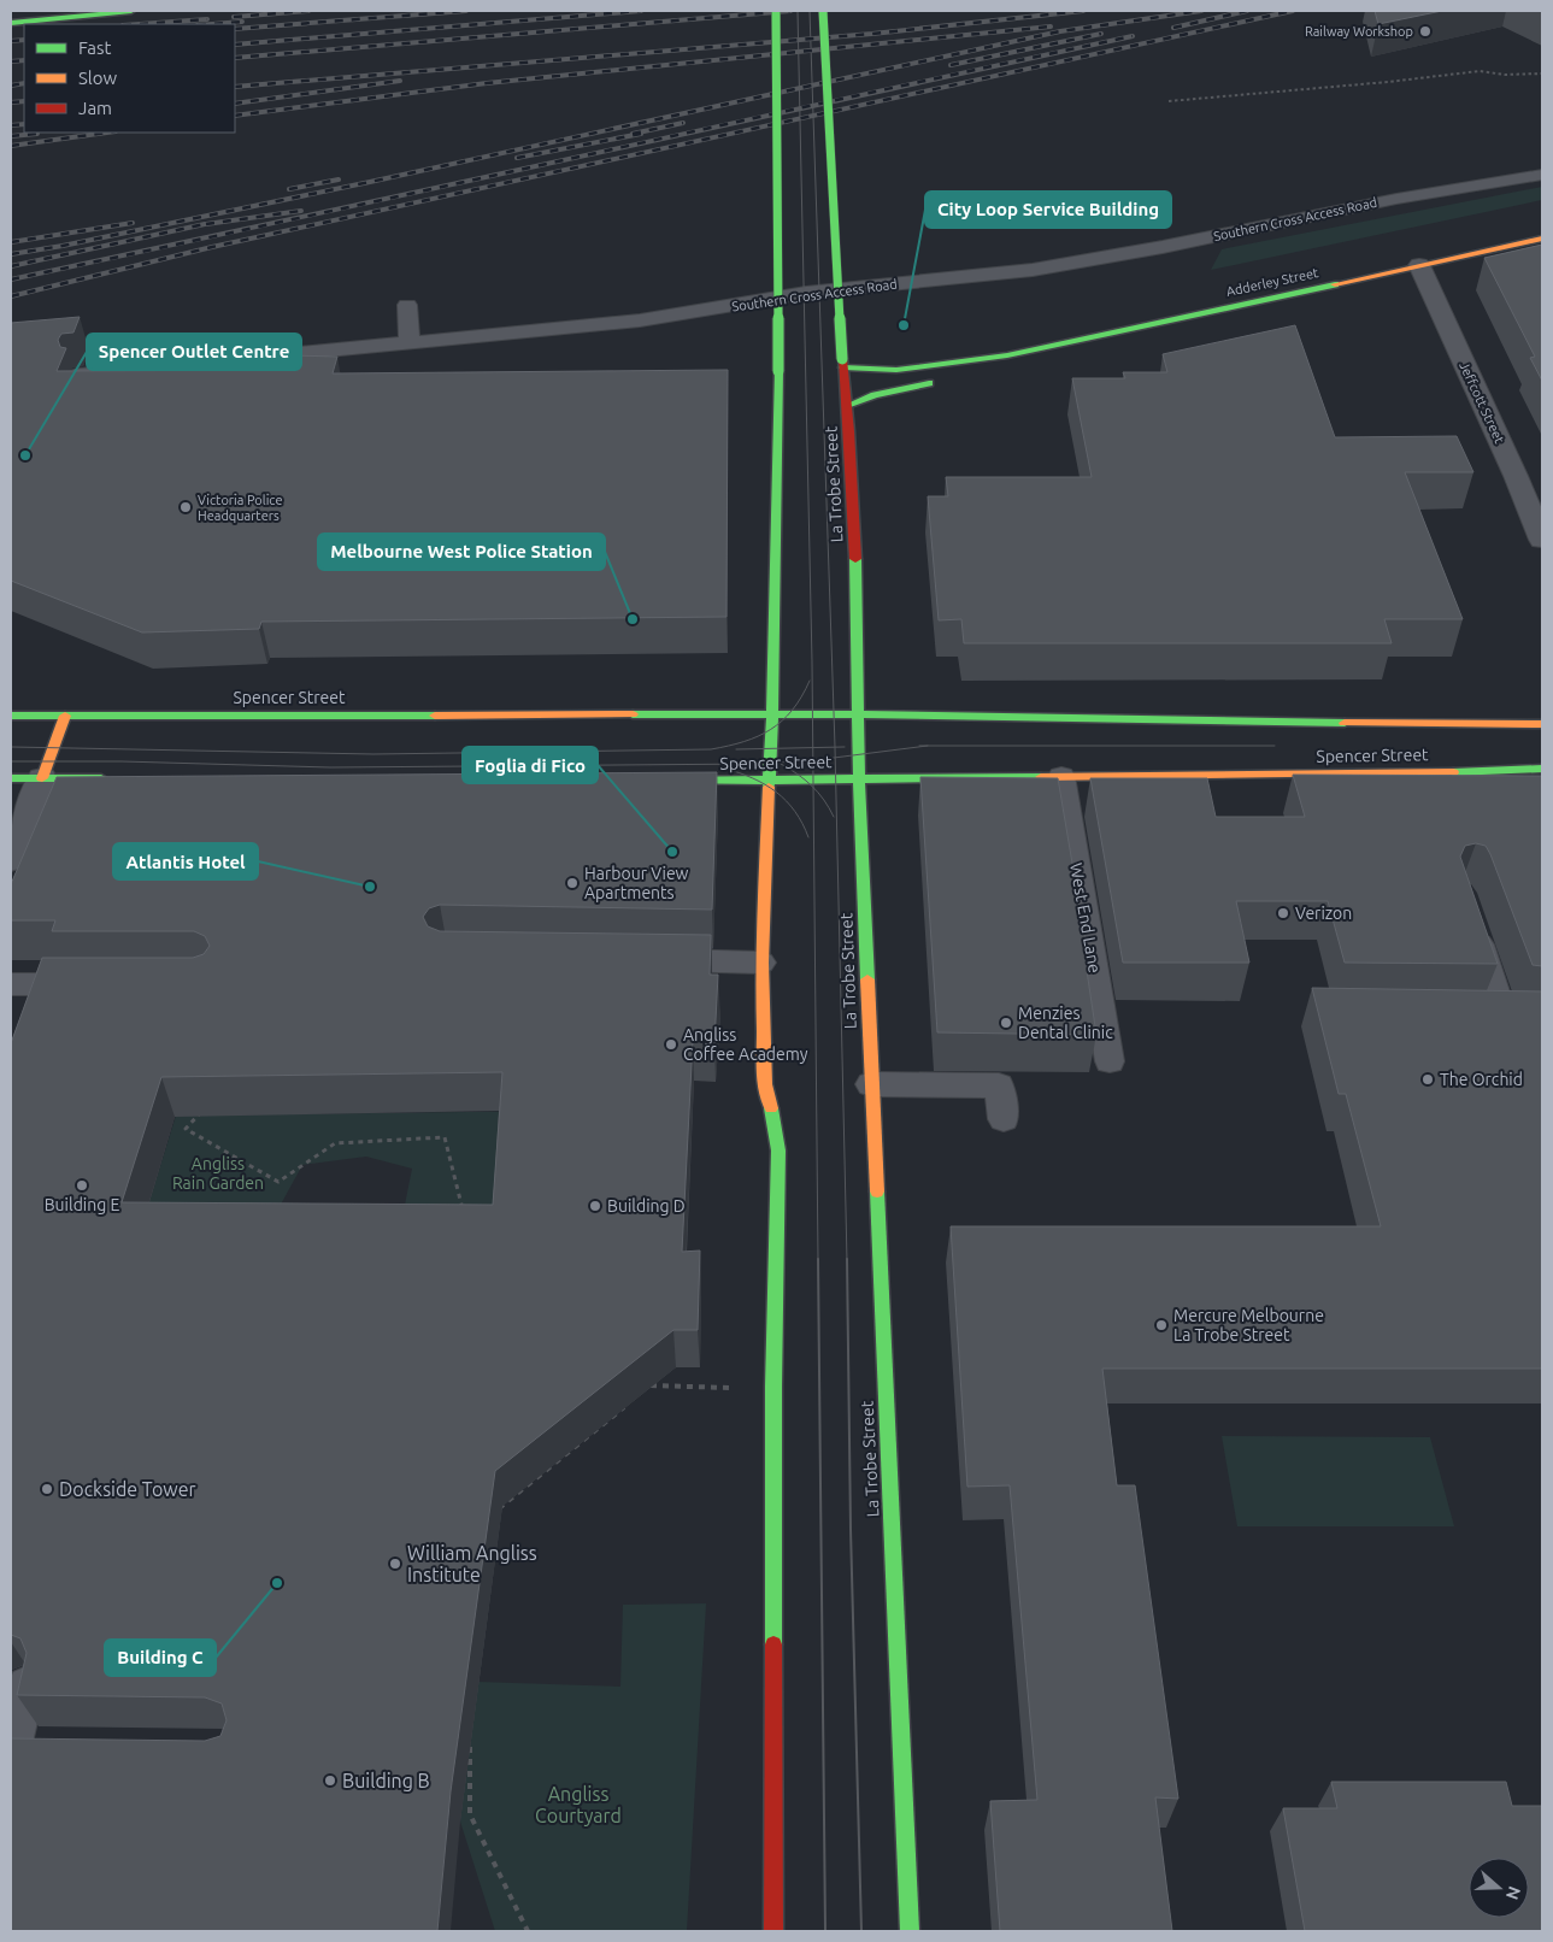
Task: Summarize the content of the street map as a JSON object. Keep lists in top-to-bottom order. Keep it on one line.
{"streets":{"main road":["Adderley Street","La Trobe Street","Spencer Street"],"street":["Jeffcott Street"],"lane":["Southern Cross Access Road","West End Lane"]},"crossings":[["Adderley Street","Jeffcott Street"],["Adderley Street","La Trobe Street"],["La Trobe Street","Spencer Street"],["Spencer Street","West End Lane"]],"parks":["Angliss Rain Garden","Angliss Courtyard"],"places":["Railway Workshop","City Loop Service Building","Spencer Outlet Centre","Victoria Police Headquarters","Melbourne West Police Station","Foglia di Fico","Harbour View Apartments","Atlantis Hotel","Verizon","Menzies Dental Clinic","Angliss Coffee Academy","The Orchid","Building E","Building D","Mercure Melbourne La Trobe Street","Dockside Tower","William Angliss Institute","Building C","Building B"],"legend":["Fast","Slow","Jam"],"north":"right"}
